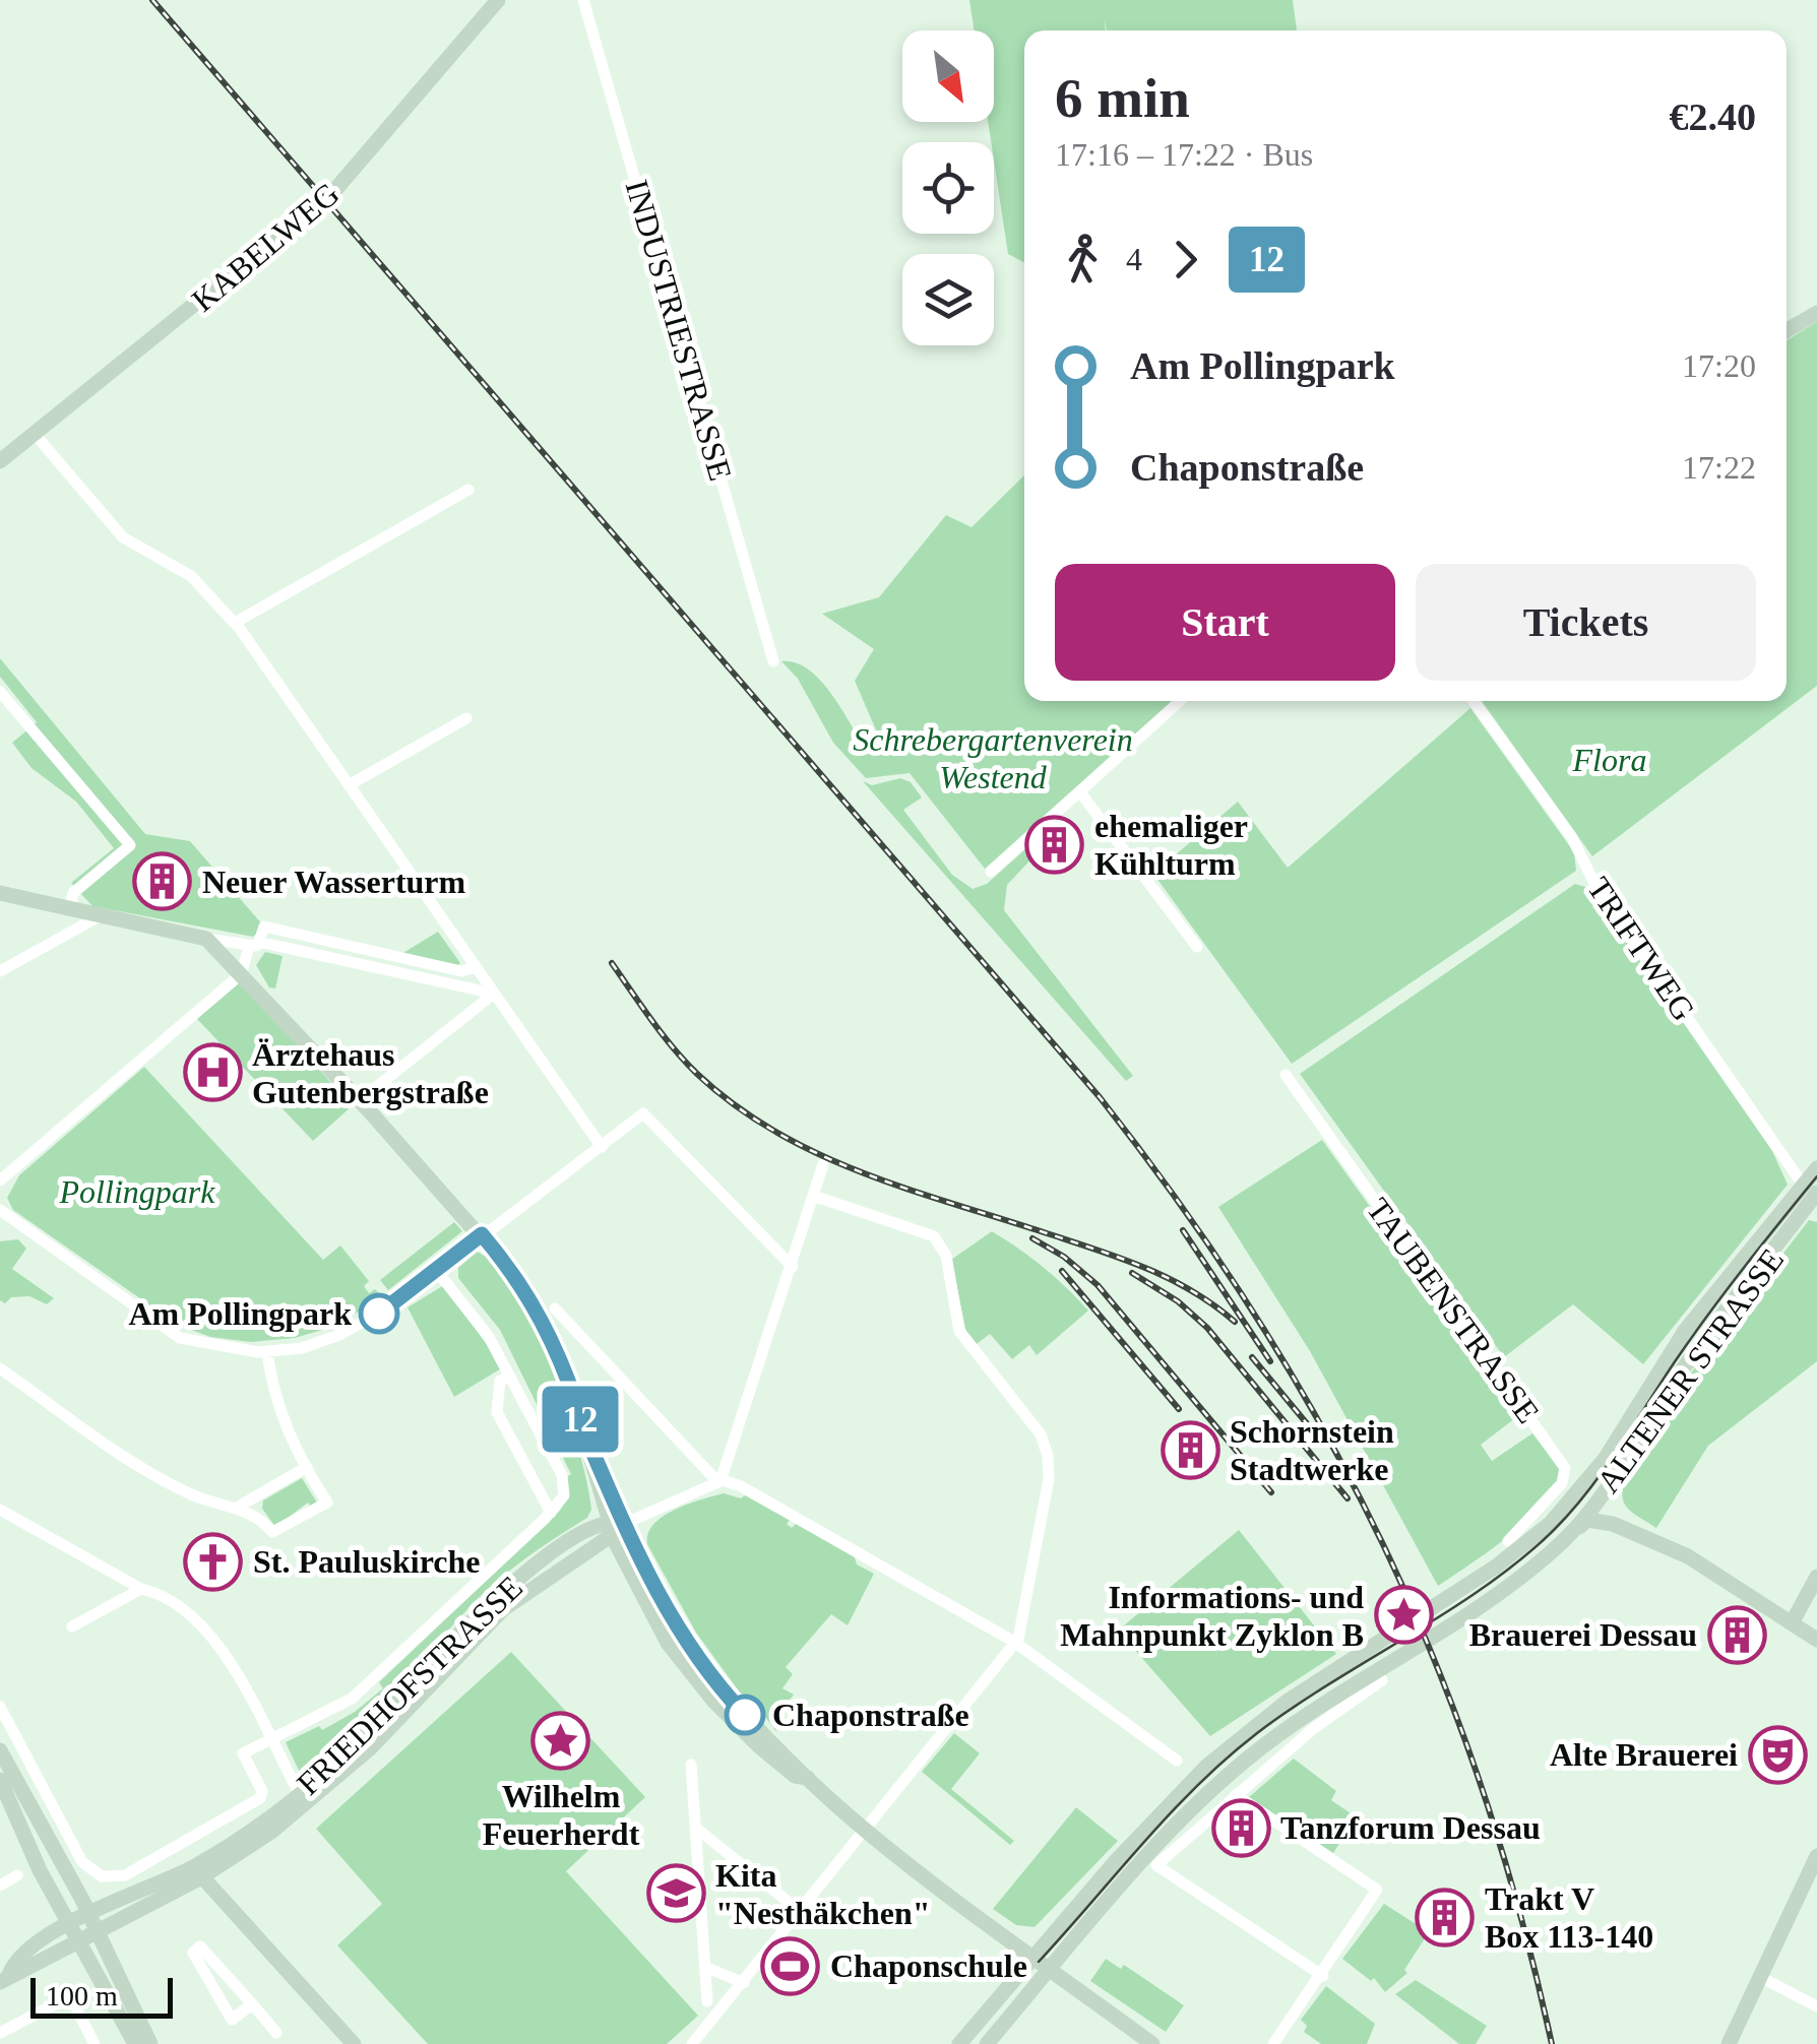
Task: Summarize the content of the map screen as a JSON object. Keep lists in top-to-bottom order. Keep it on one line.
{"streets":{"main road":["KABELWEG","ALTENER STRASSE","FRIEDHOFSTRASSE"],"street":["INDUSTRIESTRASSE","TRIFTWEG","TAUBENSTRASSE"]},"crossings":[["TRIFTWEG","ALTENER STRASSE"]],"parks":["Schrebergartenverein Westend","Flora","Pollingpark"],"places":{"building":["ehemaliger Kühlturm","Neuer Wasserturm","Schornstein Stadtwerke","Brauerei Dessau","Tanzforum Dessau","Trakt V Box 113-140"],"hospital":["Ärztehaus Gutenbergstraße"],"other":["Am Pollingpark","Chaponstraße"],"church":["St. Pauluskirche"],"place":["Informations- und Mahnpunkt Zyklon B","Wilhelm Feuerherdt"],"theatre":["Alte Brauerei"],"school or university":["Kita \"Nesthäkchen\""],"sports":["Chaponschule"]},"lines":["bus line 12"],"scale_bar":"100 m","north":"bottom right","page":{"on_map":"12","heading":["6 min","17:16 – 17:22 · Bus","€2.40"],"legs":["4","12"],"list":[{"name":"Am Pollingpark","value":"17:20"},{"name":"Chaponstraße","value":"17:22"}],"buttons":["Start","Tickets"],"scale":"100 m"}}
